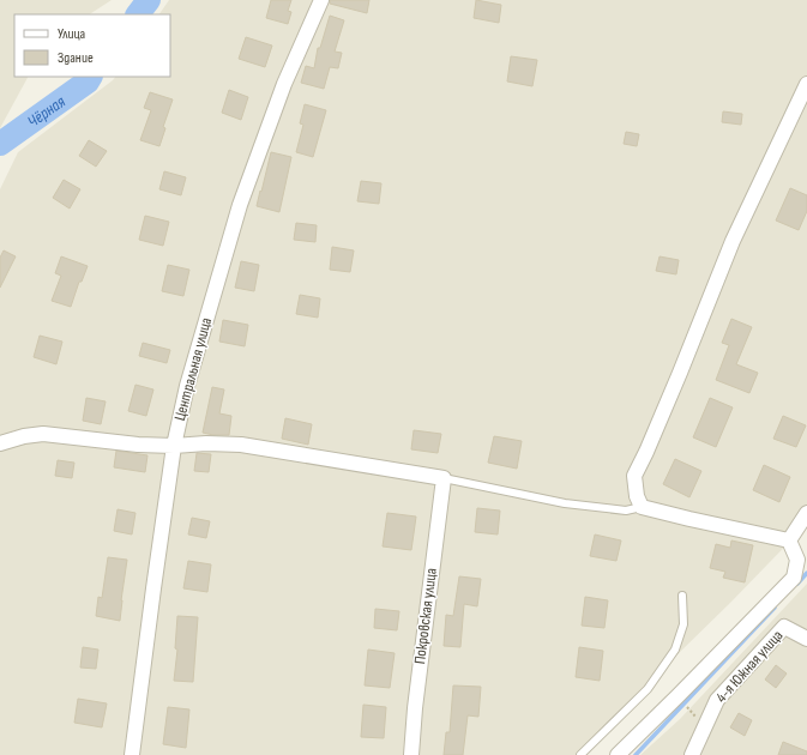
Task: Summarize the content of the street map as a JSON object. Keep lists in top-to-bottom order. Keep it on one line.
{"streets":{"street":["Центральная улица","Покровская улица","4-я Южная улица"]},"water":["Чёрная"],"legend":["Улица","Здание"]}
